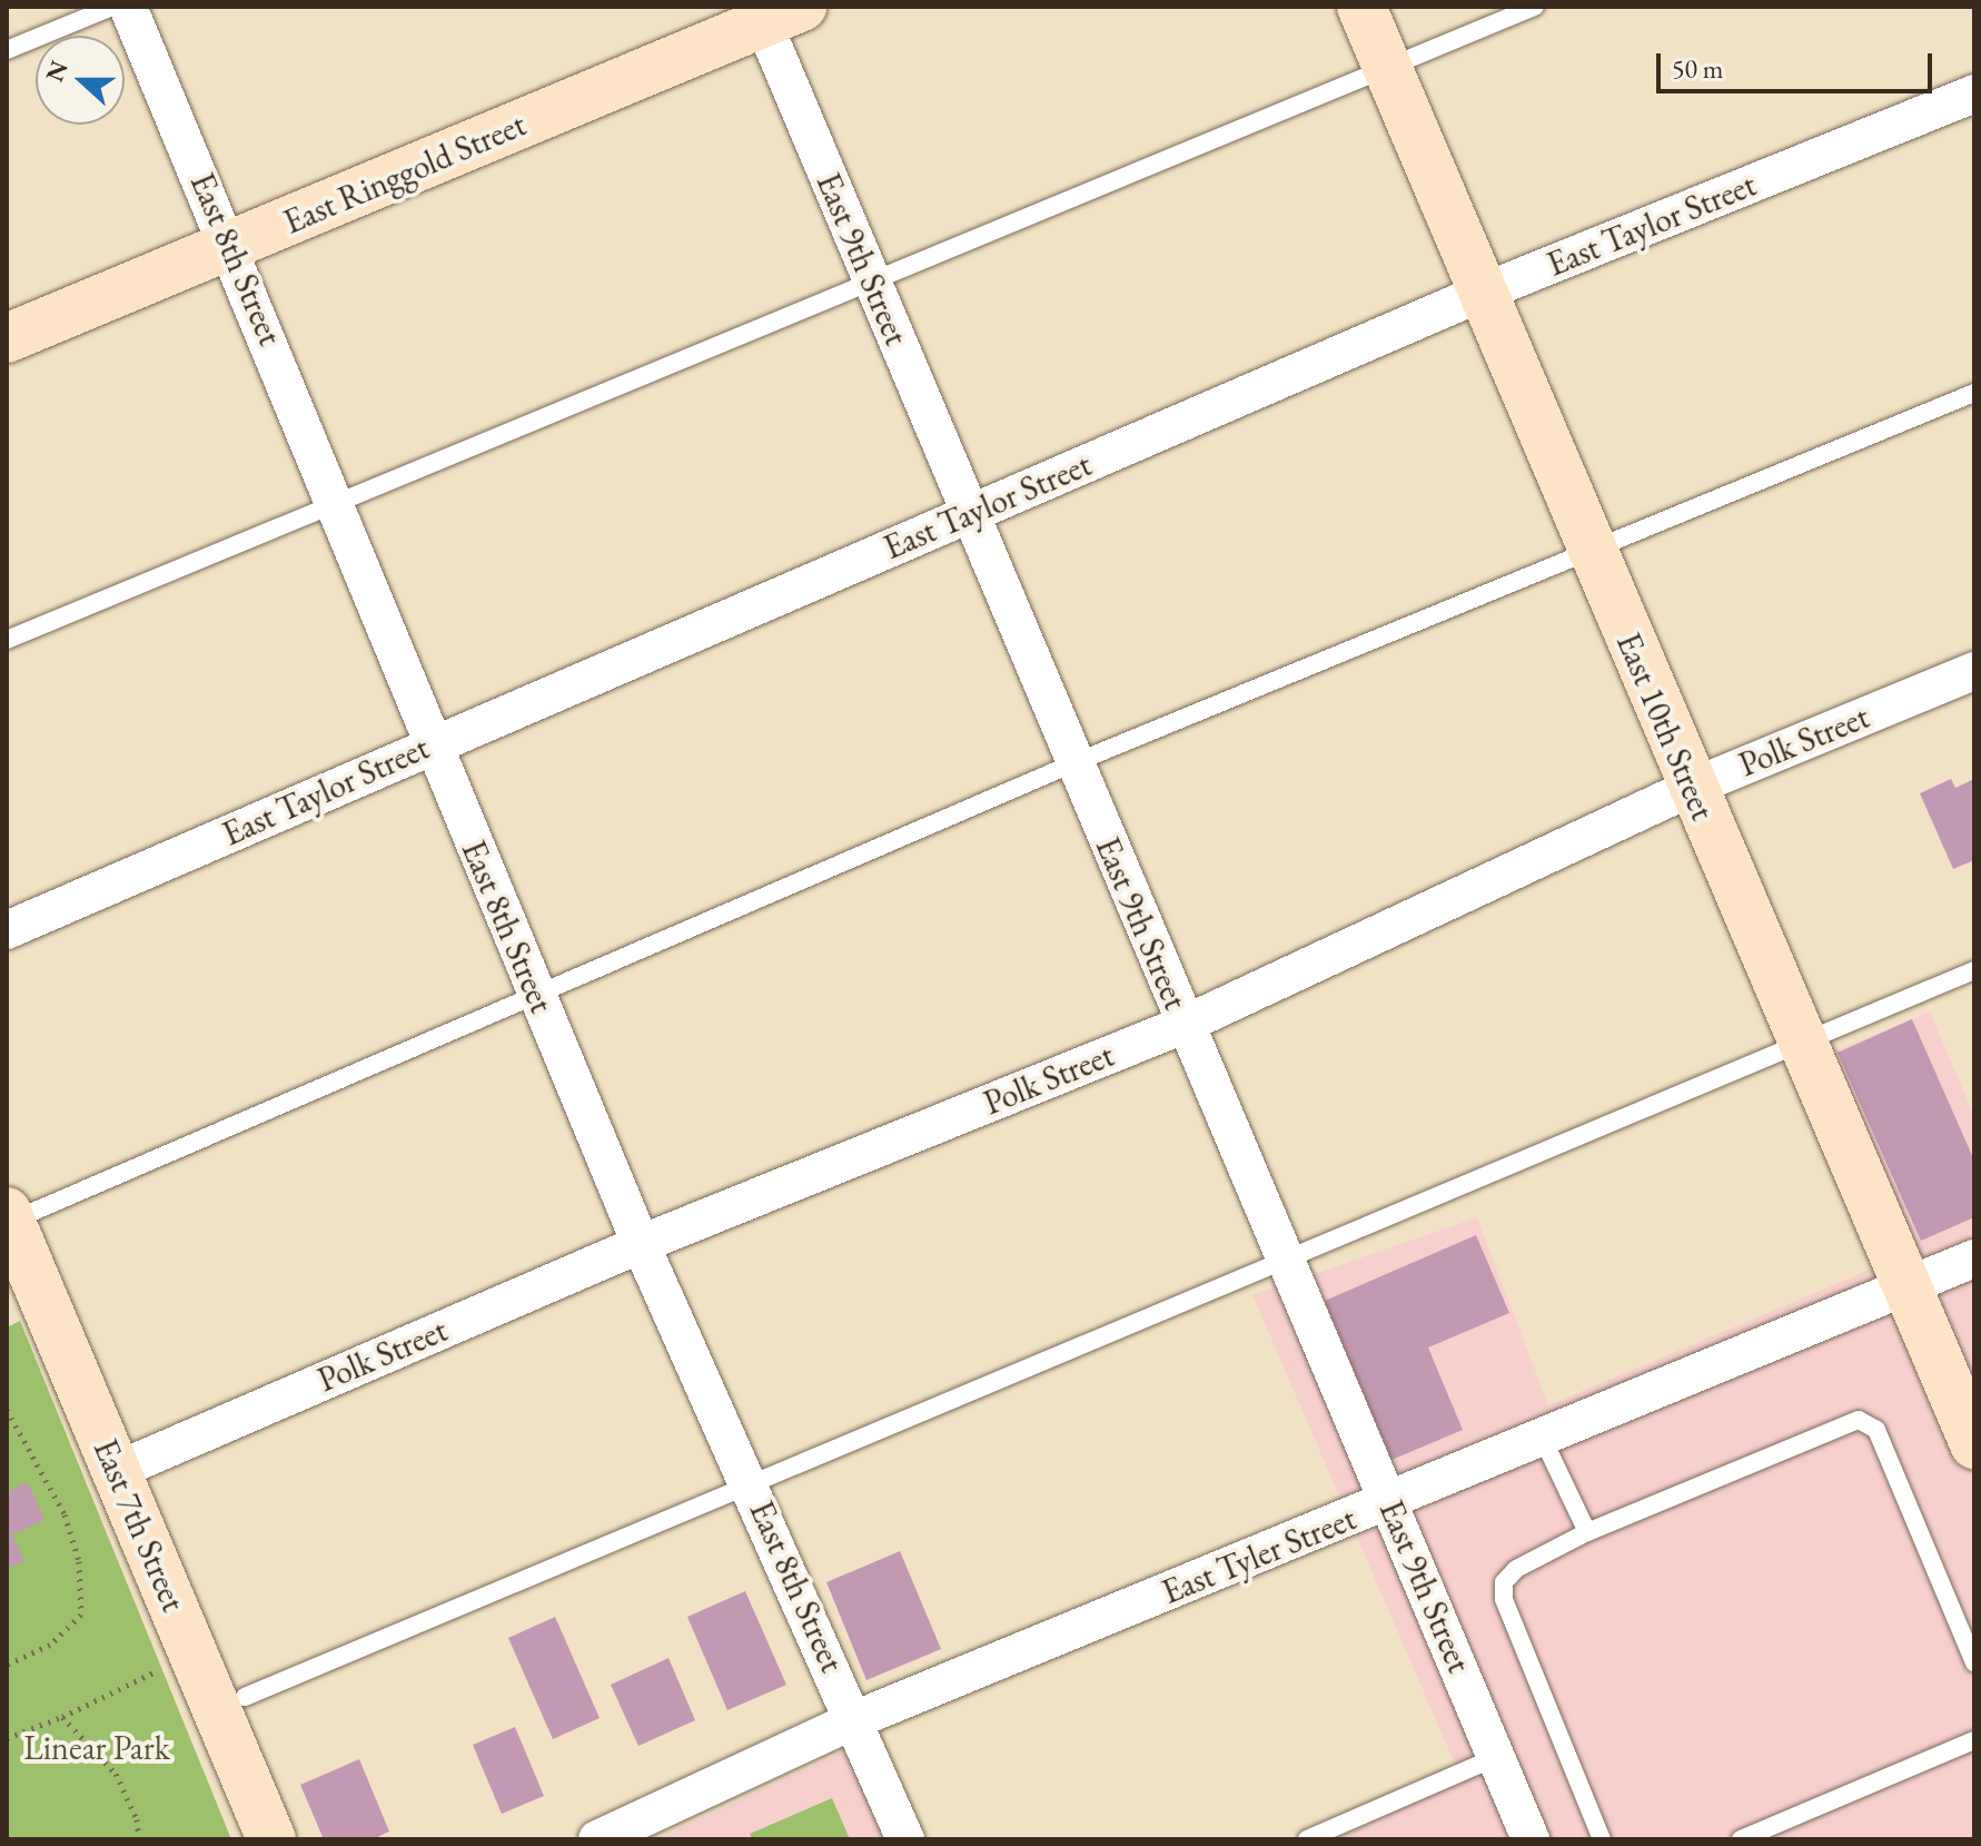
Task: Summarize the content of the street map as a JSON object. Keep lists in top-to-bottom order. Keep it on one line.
{"streets":{"street":["East Ringgold Street","East Taylor Street","East 8th Street","East 9th Street","East 10th Street","Polk Street","East 7th Street","East Tyler Street"]},"crossings":[["East Ringgold Street","East 8th Street"],["East Ringgold Street","East 9th Street"],["East Taylor Street","East 8th Street"],["East Taylor Street","East 9th Street"],["East Taylor Street","East 10th Street"],["East 8th Street","Polk Street"],["East 8th Street","East Tyler Street"],["East 9th Street","Polk Street"],["East 9th Street","East Tyler Street"],["East 10th Street","Polk Street"],["East 10th Street","East Tyler Street"],["Polk Street","East 7th Street"]],"parks":["Linear Park"],"scale_bar":"50 m","north":"left"}
